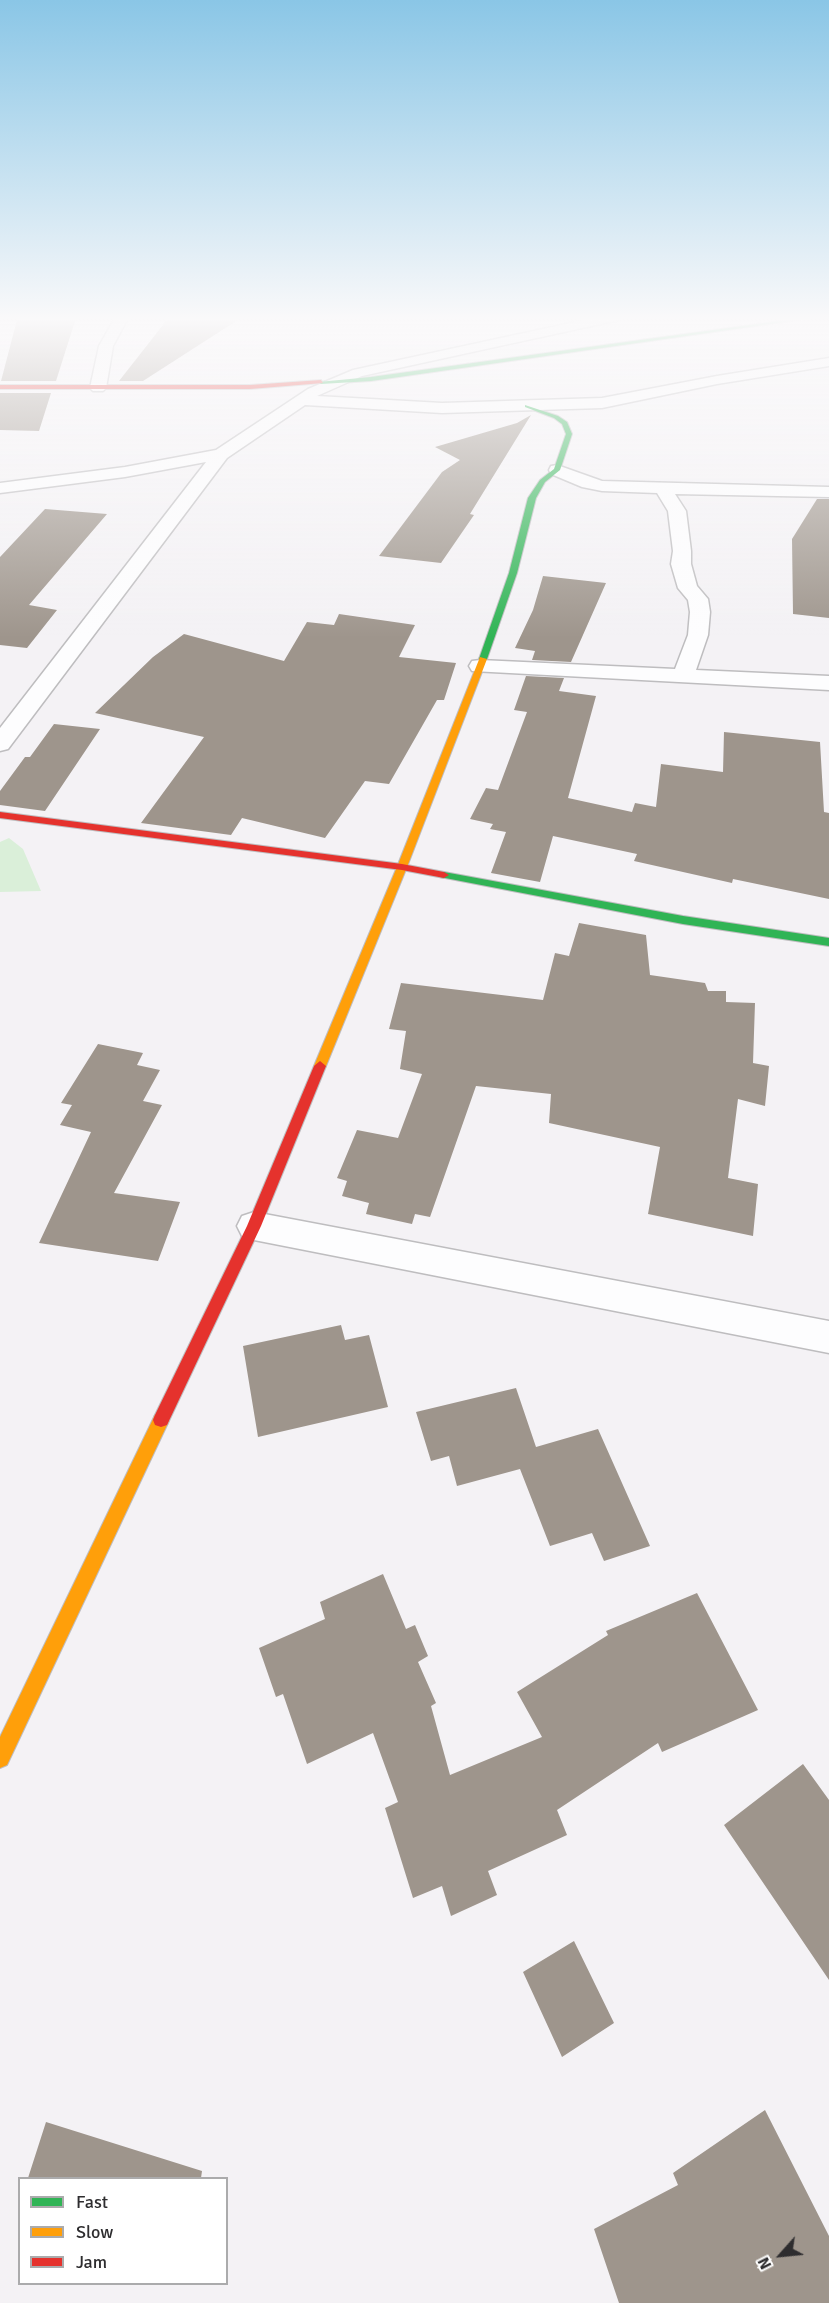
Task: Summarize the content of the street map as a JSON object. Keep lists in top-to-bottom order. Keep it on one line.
{"legend":["Fast","Slow","Jam"],"north":"bottom left"}
